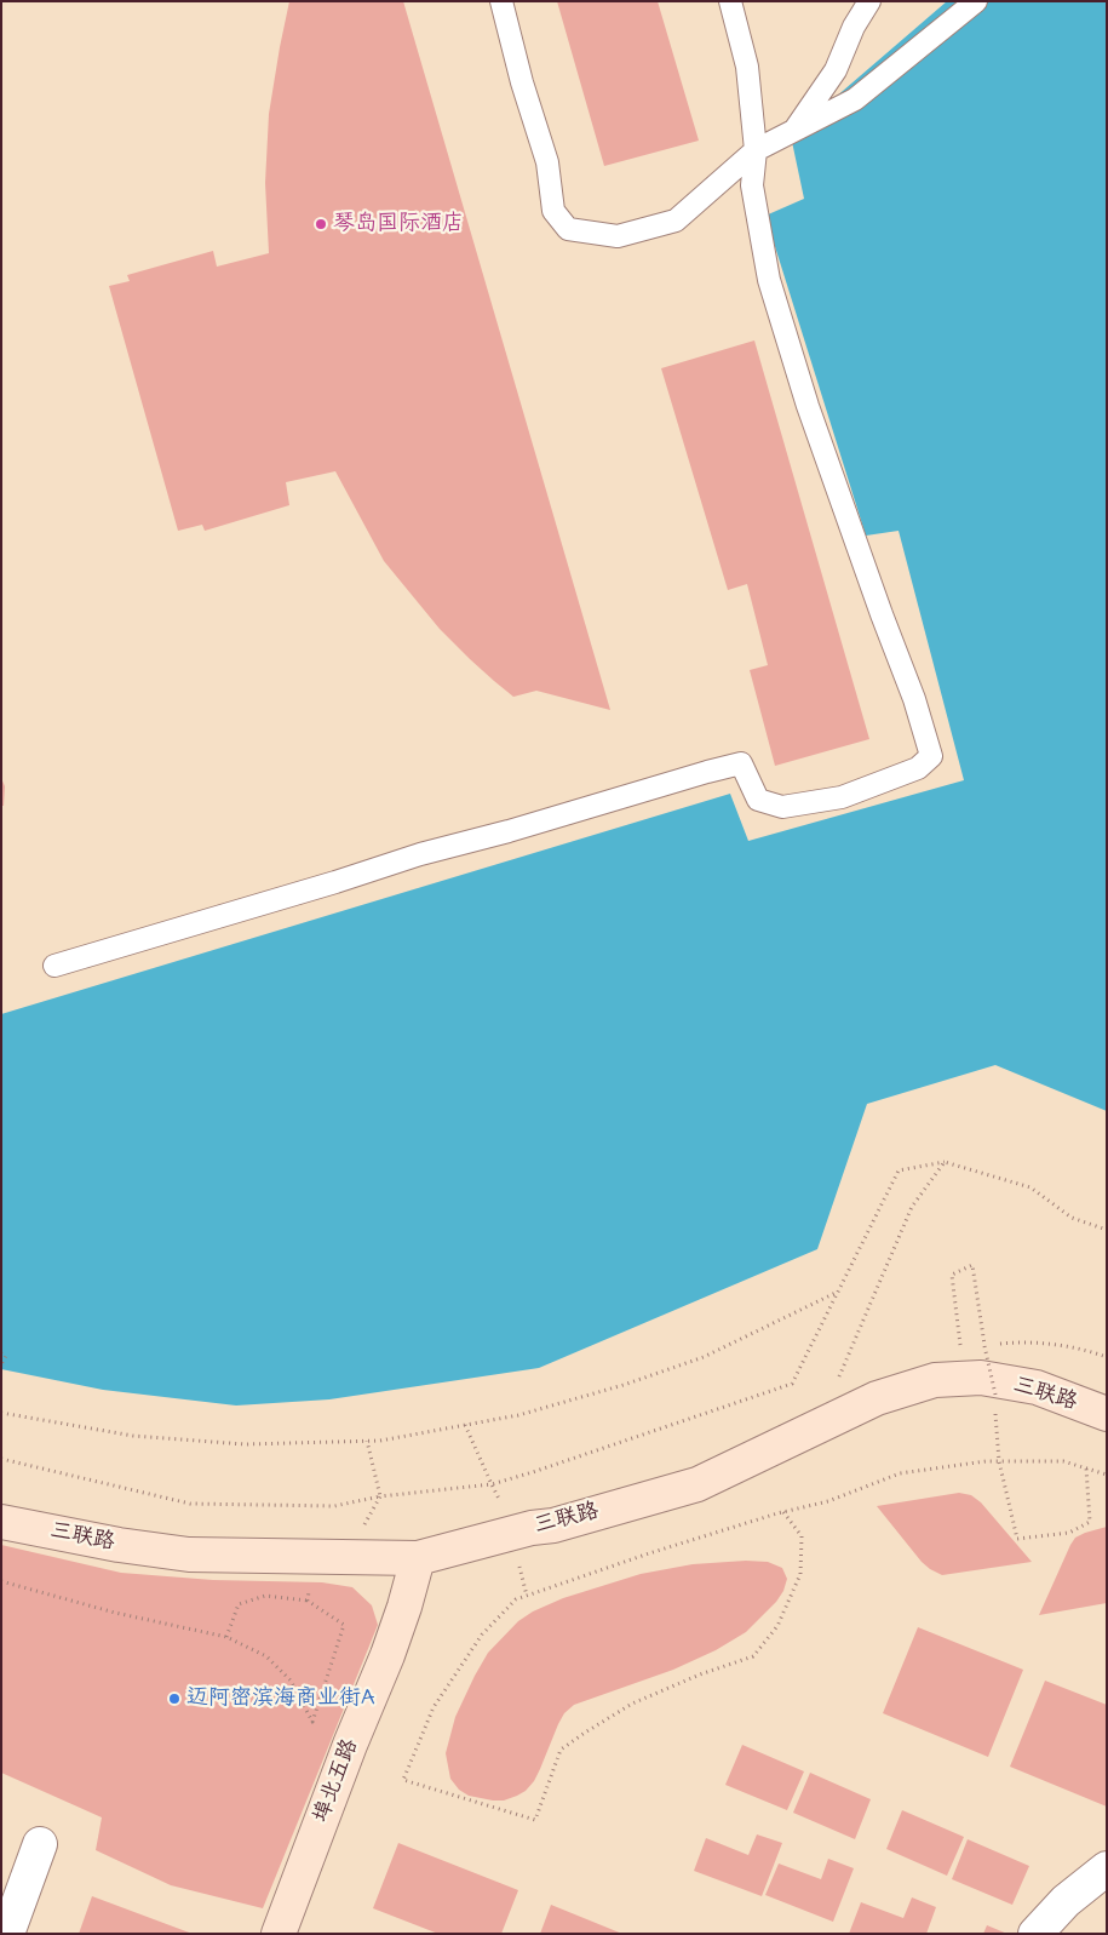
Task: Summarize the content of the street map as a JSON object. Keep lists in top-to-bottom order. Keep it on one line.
{"streets":{"main road":["三联路","埠北五路"]},"crossings":[["三联路","埠北五路"]],"places":["琴岛国际酒店","迈阿密滨海商业街A"]}
